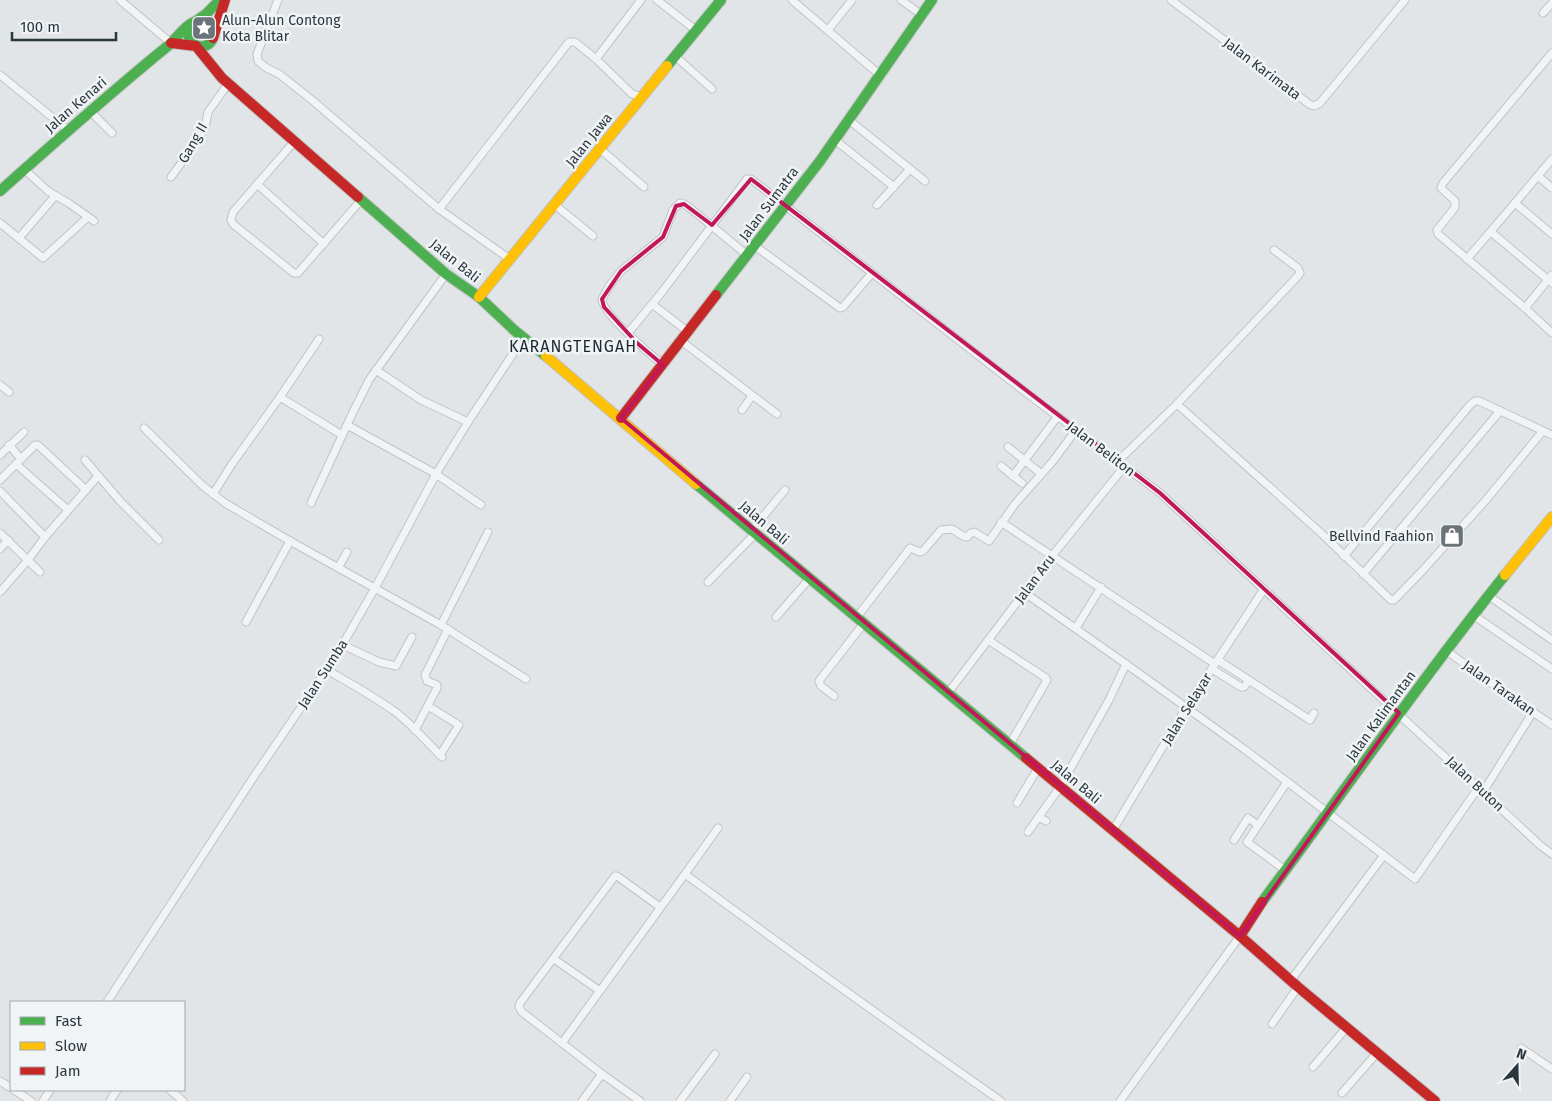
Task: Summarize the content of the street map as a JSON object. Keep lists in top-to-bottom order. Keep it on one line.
{"streets":{"main road":["Jalan Kenari","Jalan Jawa","Jalan Sumatra","Jalan Bali","Jalan Kalimantan"],"street":["Jalan Karimata","Gang II","Jalan Beliton","Jalan Aru","Jalan Sumba","Jalan Tarakan","Jalan Selayar","Jalan Buton"]},"crossings":[["Jalan Kenari","Jalan Bali"],["Jalan Jawa","Jalan Bali"],["Gang II","Jalan Bali"],["Jalan Sumatra","Jalan Bali"],["Jalan Sumatra","Jalan Beliton"],["Jalan Bali","Jalan Aru"],["Jalan Bali","Jalan Sumba"],["Jalan Bali","Jalan Selayar"],["Jalan Bali","Jalan Kalimantan"],["Jalan Beliton","Jalan Aru"],["Jalan Beliton","Jalan Selayar"],["Jalan Beliton","Jalan Kalimantan"],["Jalan Beliton","Jalan Buton"],["Jalan Tarakan","Jalan Kalimantan"],["Jalan Kalimantan","Jalan Buton"]],"districts":["KARANGTENGAH"],"places":{"place":["Alun-Alun Contong Kota Blitar"],"shop":["Bellvind Faahion"]},"legend":["Fast","Slow","Jam"],"scale_bar":"100 m","north":"top"}
